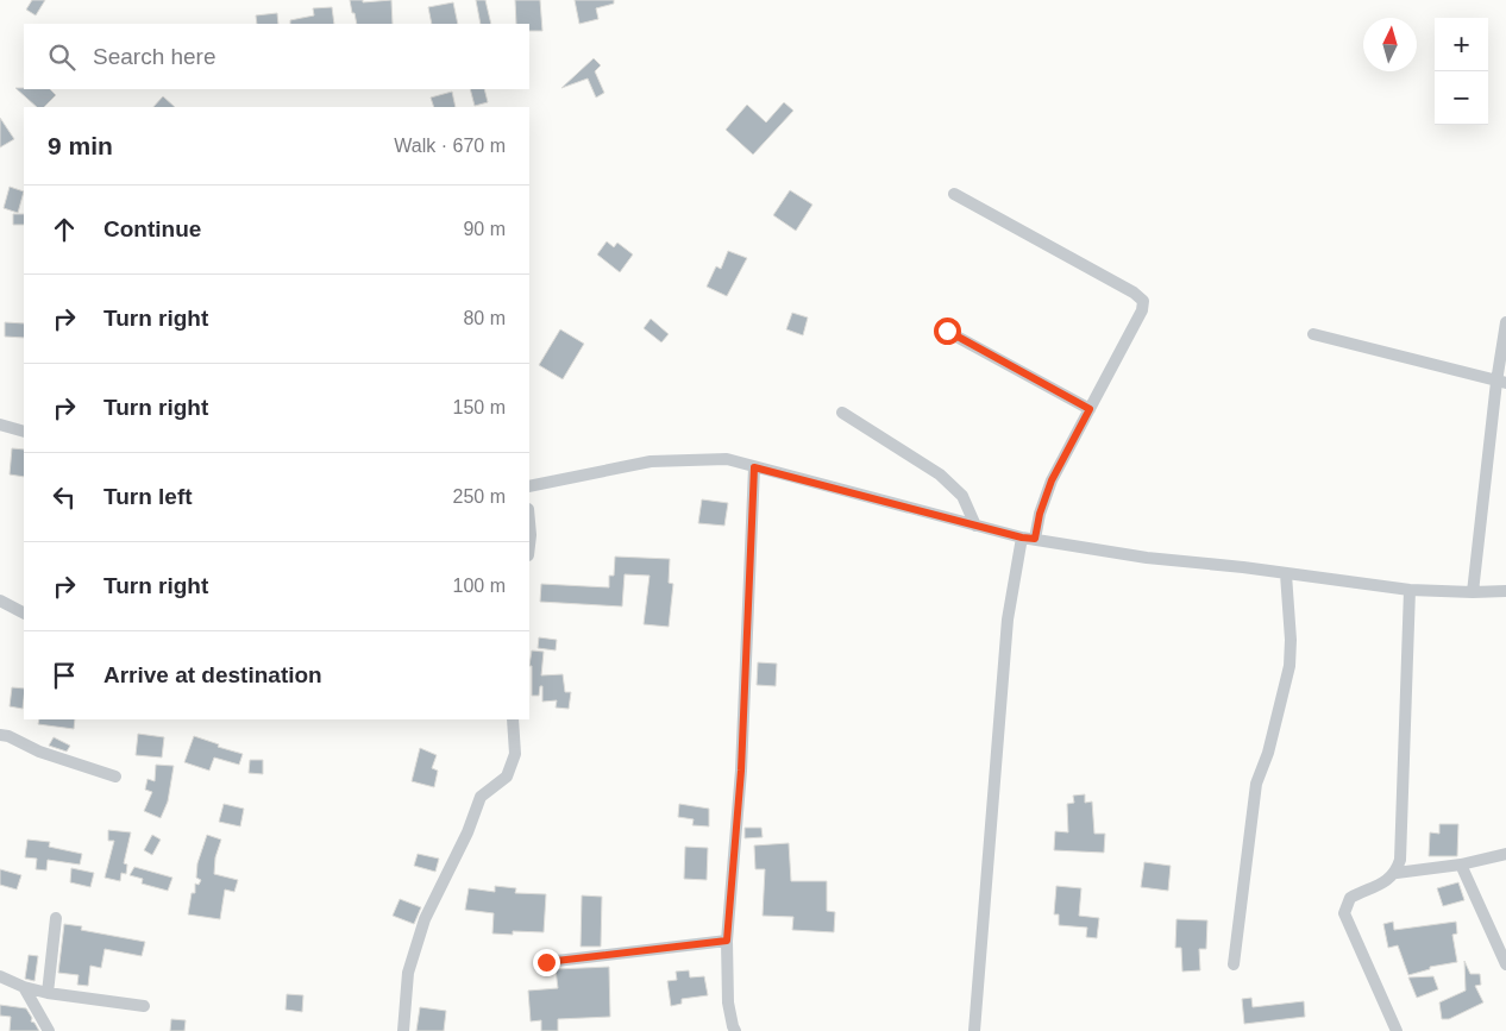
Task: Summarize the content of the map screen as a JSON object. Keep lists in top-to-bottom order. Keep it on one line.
{"north":"top","page":{"map_buttons":["+","−"],"search":"Search here","heading":["9 min","Walk · 670 m"],"list":[["Continue","90 m"],["Turn right","80 m"],["Turn right","150 m"],["Turn left","250 m"],["Turn right","100 m"],"Arrive at destination"]}}
